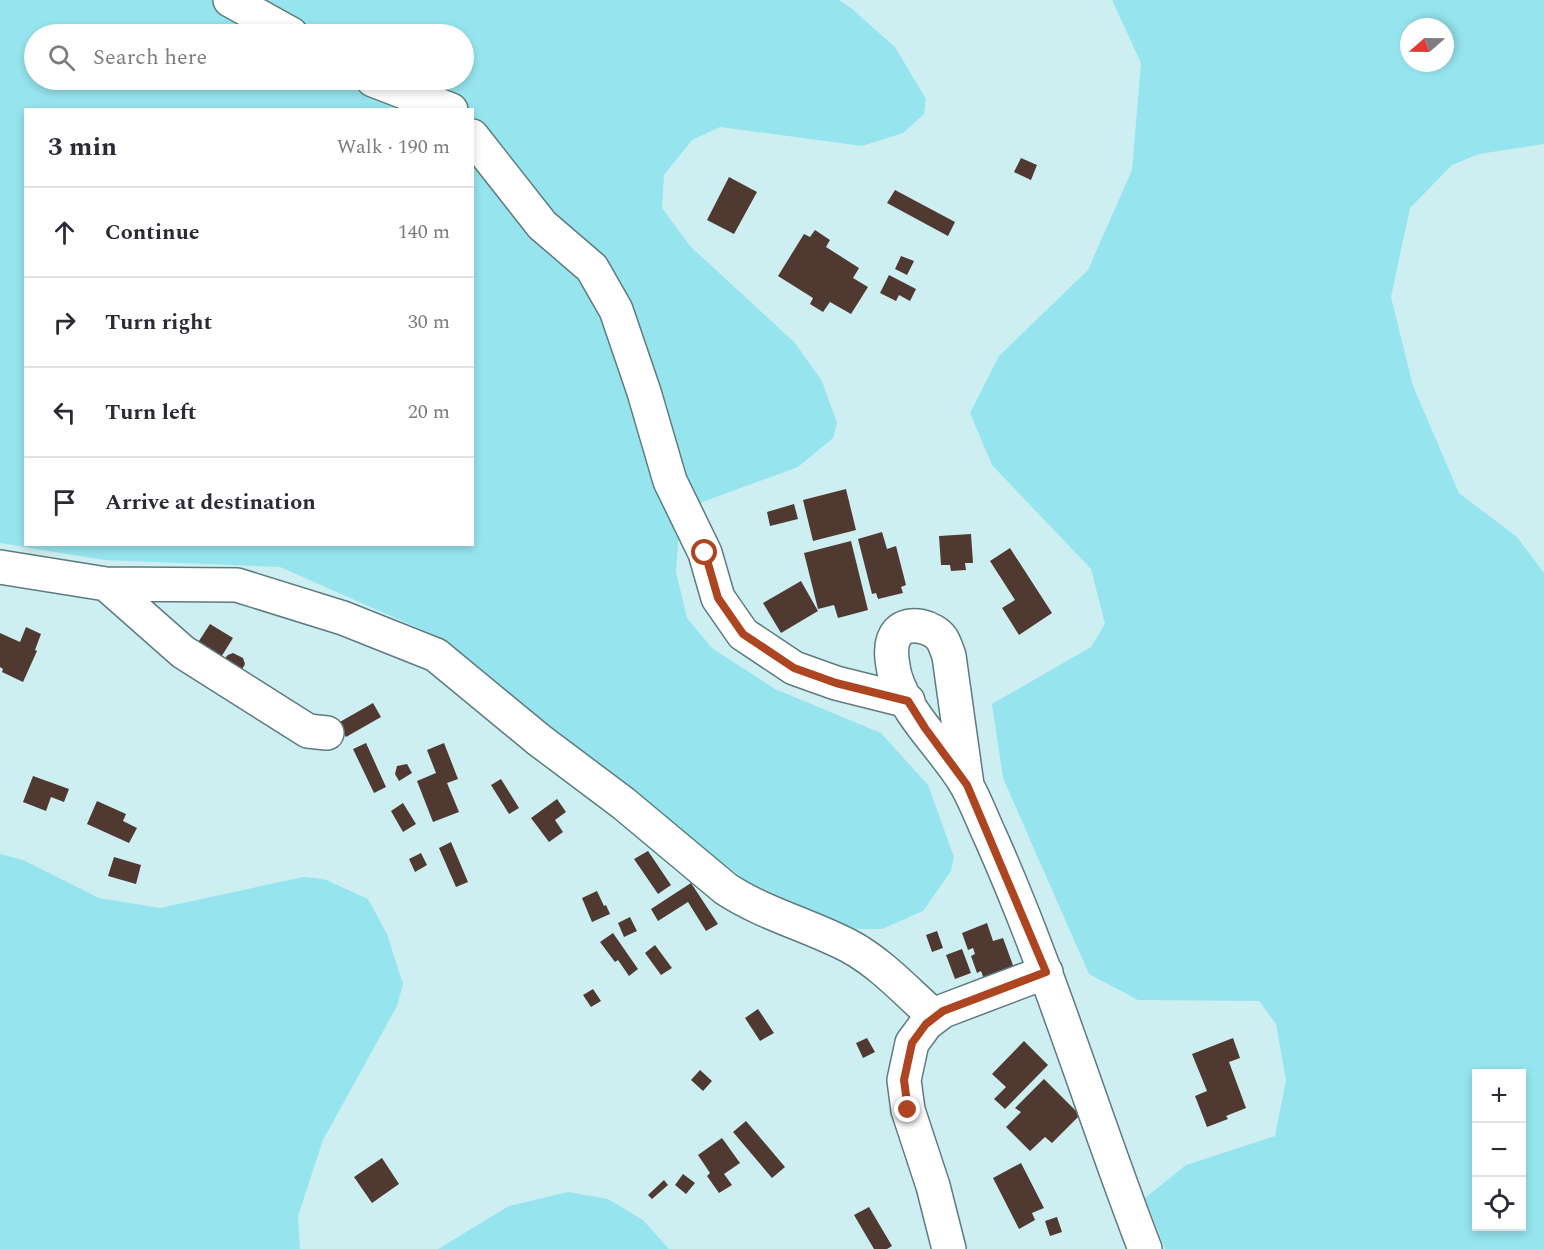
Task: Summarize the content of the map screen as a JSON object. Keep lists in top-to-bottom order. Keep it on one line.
{"north":"left","page":{"search":"Search here","heading":["3 min","Walk · 190 m"],"list":[["Continue","140 m"],["Turn right","30 m"],["Turn left","20 m"],"Arrive at destination"],"map_buttons":["+","−"]}}
